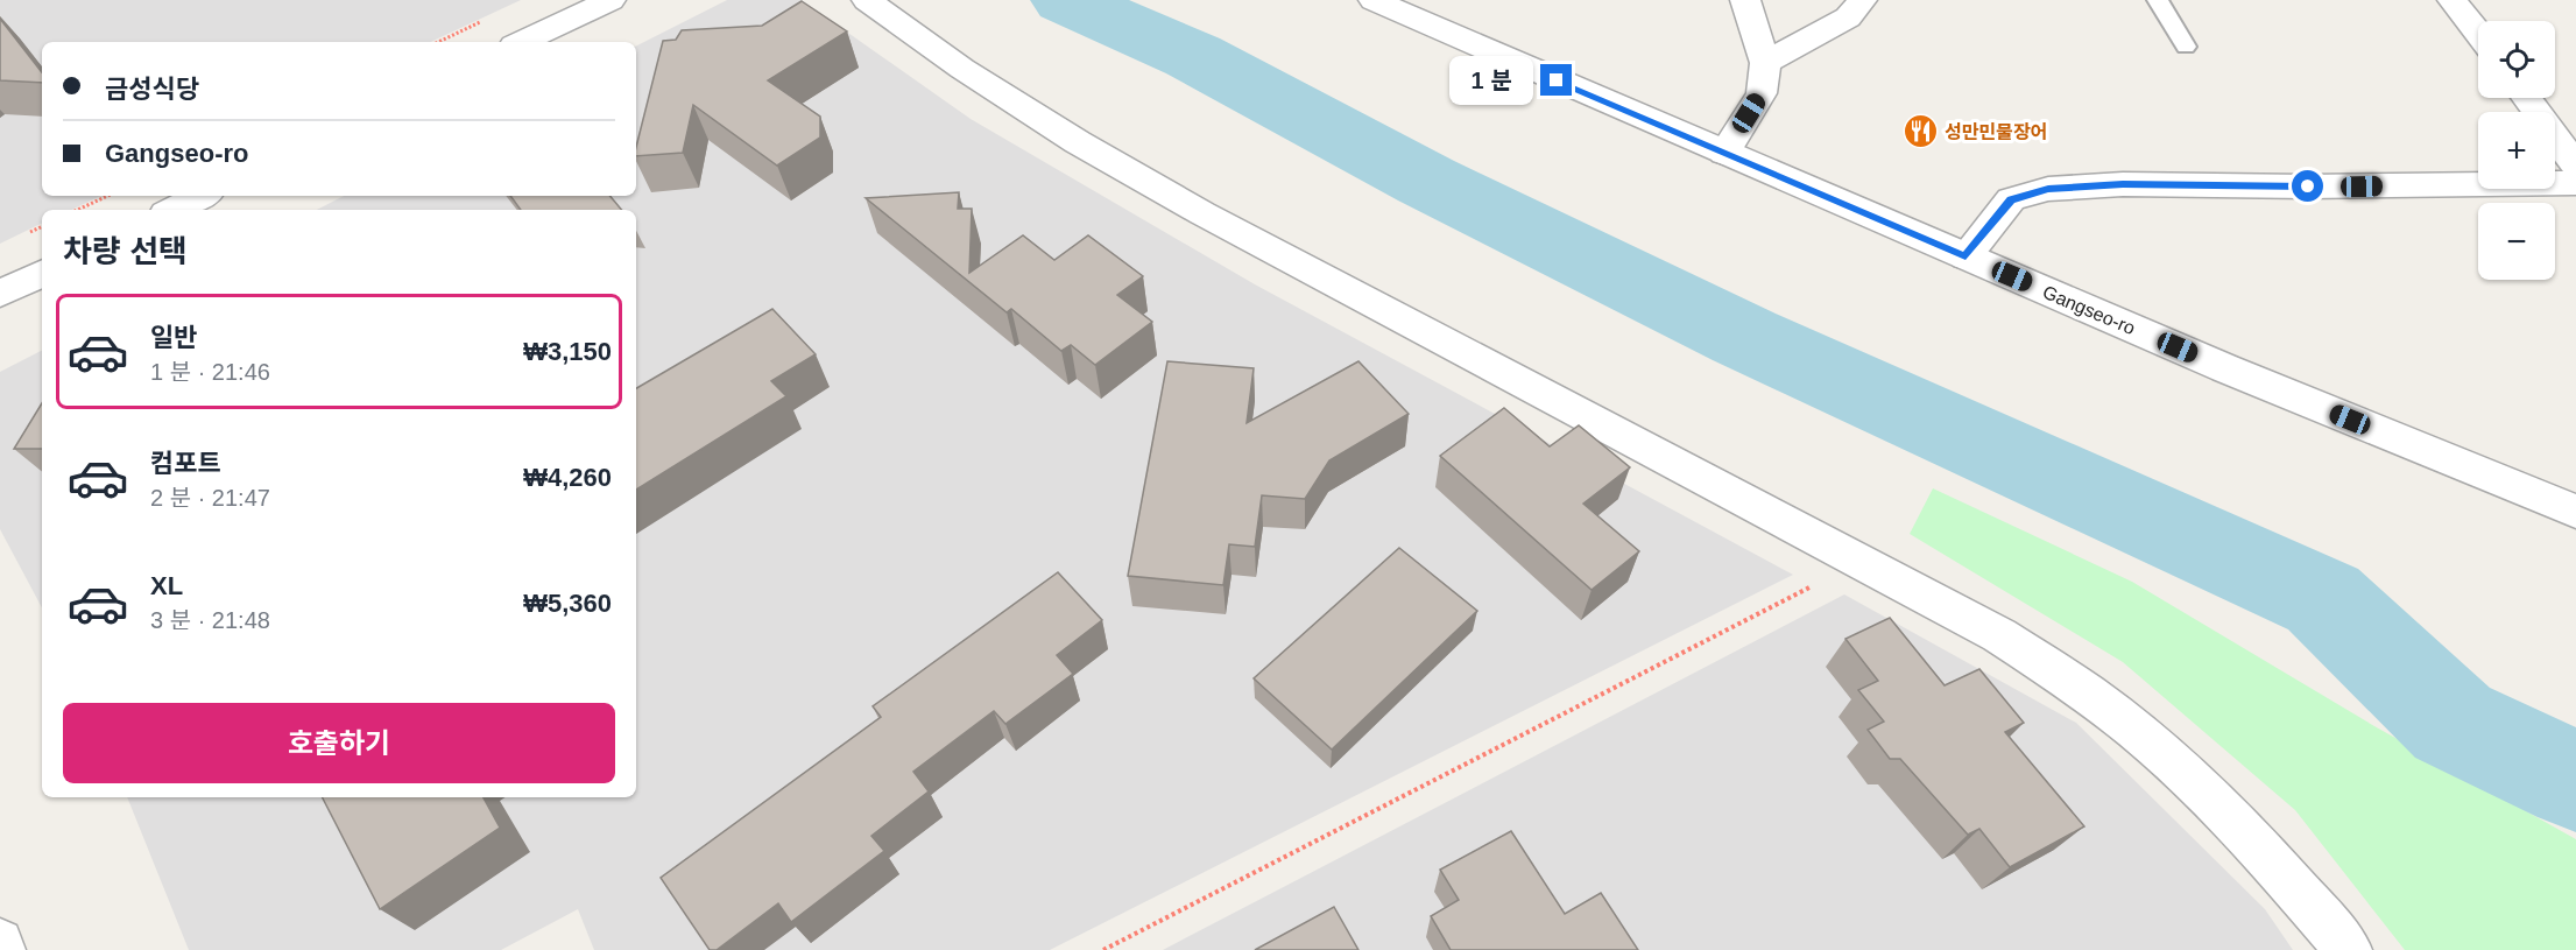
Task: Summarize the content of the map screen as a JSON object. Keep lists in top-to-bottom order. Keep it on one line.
{"streets":{"street":["Gangseo-ro"]},"places":{"restaurant":["성만민물장어"]},"page":{"map_buttons":["+","−"],"banner":["금성식당","Gangseo-ro"],"bubble":"1 분","heading":"차량 선택","list":[{"name":"일반","note":"1 분 · 21:46","value":"₩3,150"},{"name":"컴포트","note":"2 분 · 21:47","value":"₩4,260"},{"name":"XL","note":"3 분 · 21:48","value":"₩5,360"}],"buttons":"호출하기"}}
